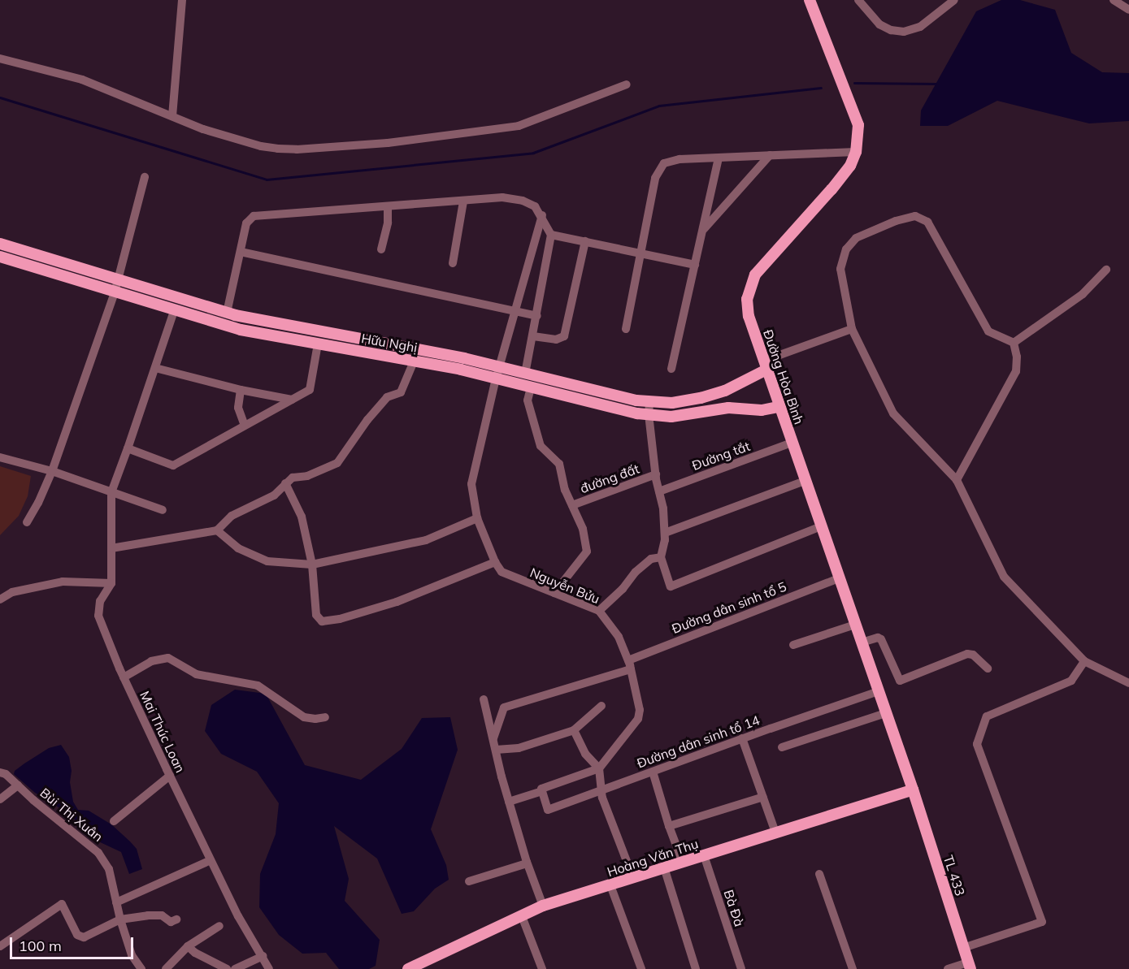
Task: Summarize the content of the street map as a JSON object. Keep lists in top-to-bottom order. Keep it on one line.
{"streets":{"main road":["Hữu Nghị","Đường Hòa Bình","Hoàng Văn Thụ","TL 433"],"street":["Đường tắt","đường đất","Nguyễn Bửu","Đường dân sinh tổ 5","Mai Thúc Loan","Đường dân sinh tổ 14","Bùi Thị Xuân","Bà Đà"]},"crossings":[["Hữu Nghị","Đường Hòa Bình"],["Hữu Nghị","Nguyễn Bửu"],["Đường Hòa Bình","Đường tắt"],["Đường Hòa Bình","Đường dân sinh tổ 5"],["Đường Hòa Bình","Đường dân sinh tổ 14"],["Đường Hòa Bình","Hoàng Văn Thụ"],["Đường Hòa Bình","TL 433"],["Nguyễn Bửu","Đường dân sinh tổ 5"],["Hoàng Văn Thụ","TL 433"],["Hoàng Văn Thụ","Bà Đà"]],"scale_bar":"100 m"}
